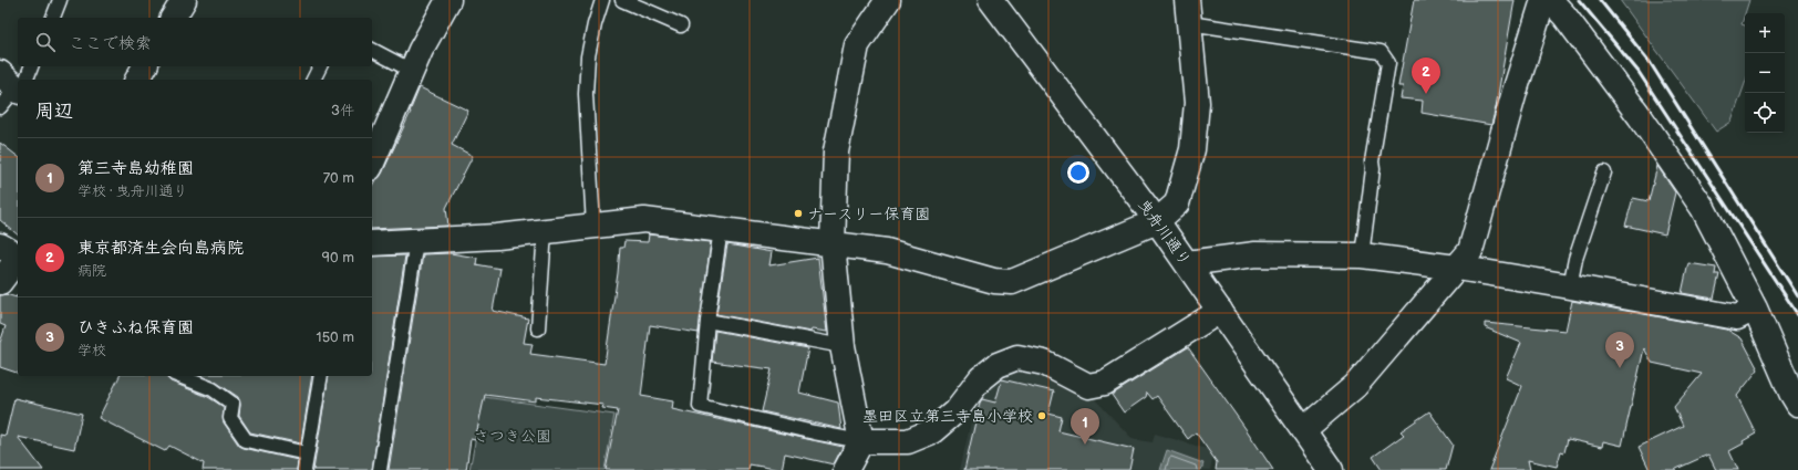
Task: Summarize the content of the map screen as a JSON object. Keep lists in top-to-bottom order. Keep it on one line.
{"streets":{"street":["曳舟川通り"]},"parks":["さつき公園"],"places":["ナースリー保育園","墨田区立第三寺島小学校"],"page":{"map_buttons":["+","−"],"search":"ここで検索","pins":["2","3","1"],"heading":["周辺","3件"],"list":[{"mark":"1","name":"第三寺島幼稚園","note":"学校 · 曳舟川通り","value":"70 m"},{"mark":"2","name":"東京都済生会向島病院","note":"病院","value":"90 m"},{"mark":"3","name":"ひきふね保育園","note":"学校","value":"150 m"}]}}
